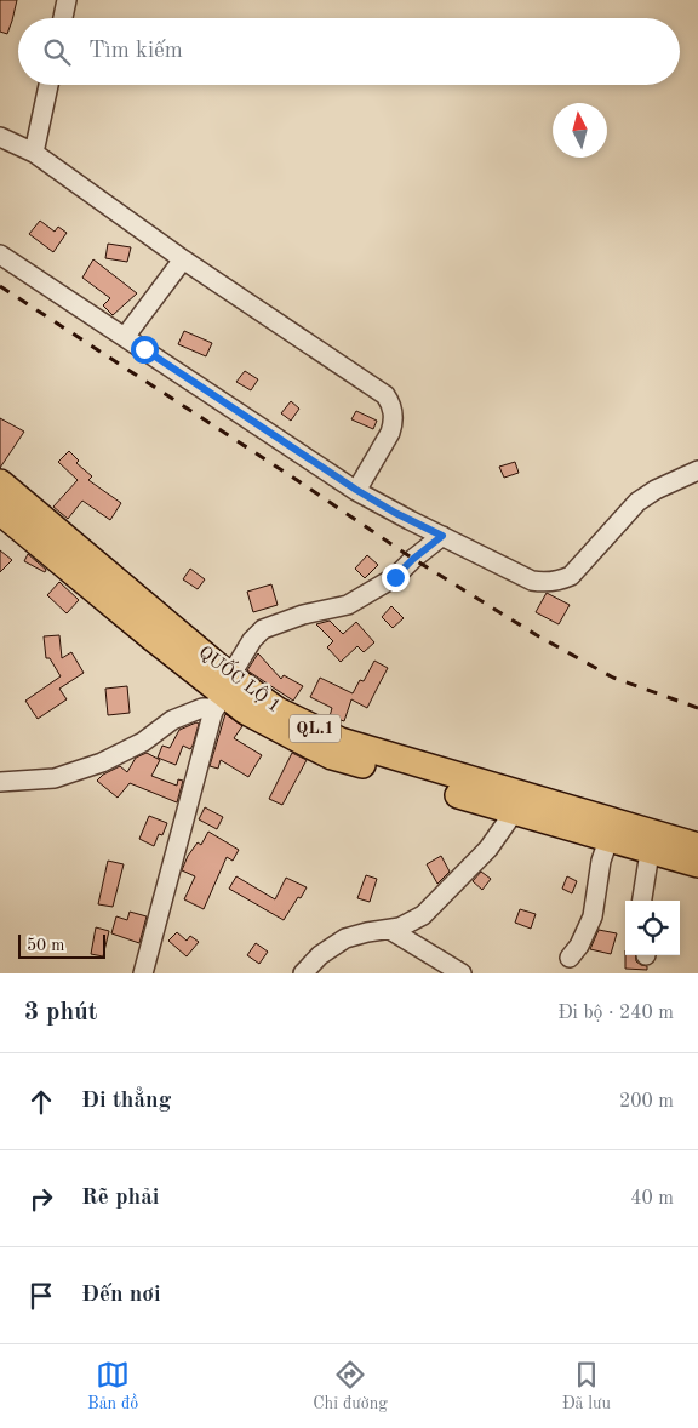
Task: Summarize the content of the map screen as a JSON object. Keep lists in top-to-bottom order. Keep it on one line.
{"streets":{"highway":["QUỐC LỘ 1","QL.1"]},"scale_bar":"50 m","north":"top","page":{"search":"Tìm kiếm","scale":"50 m","heading":["3 phút","Đi bộ · 240 m"],"list":[["Đi thẳng","200 m"],["Rẽ phải","40 m"],"Đến nơi"],"nav":["Bản đồ","Chỉ đường","Đã lưu"]}}
